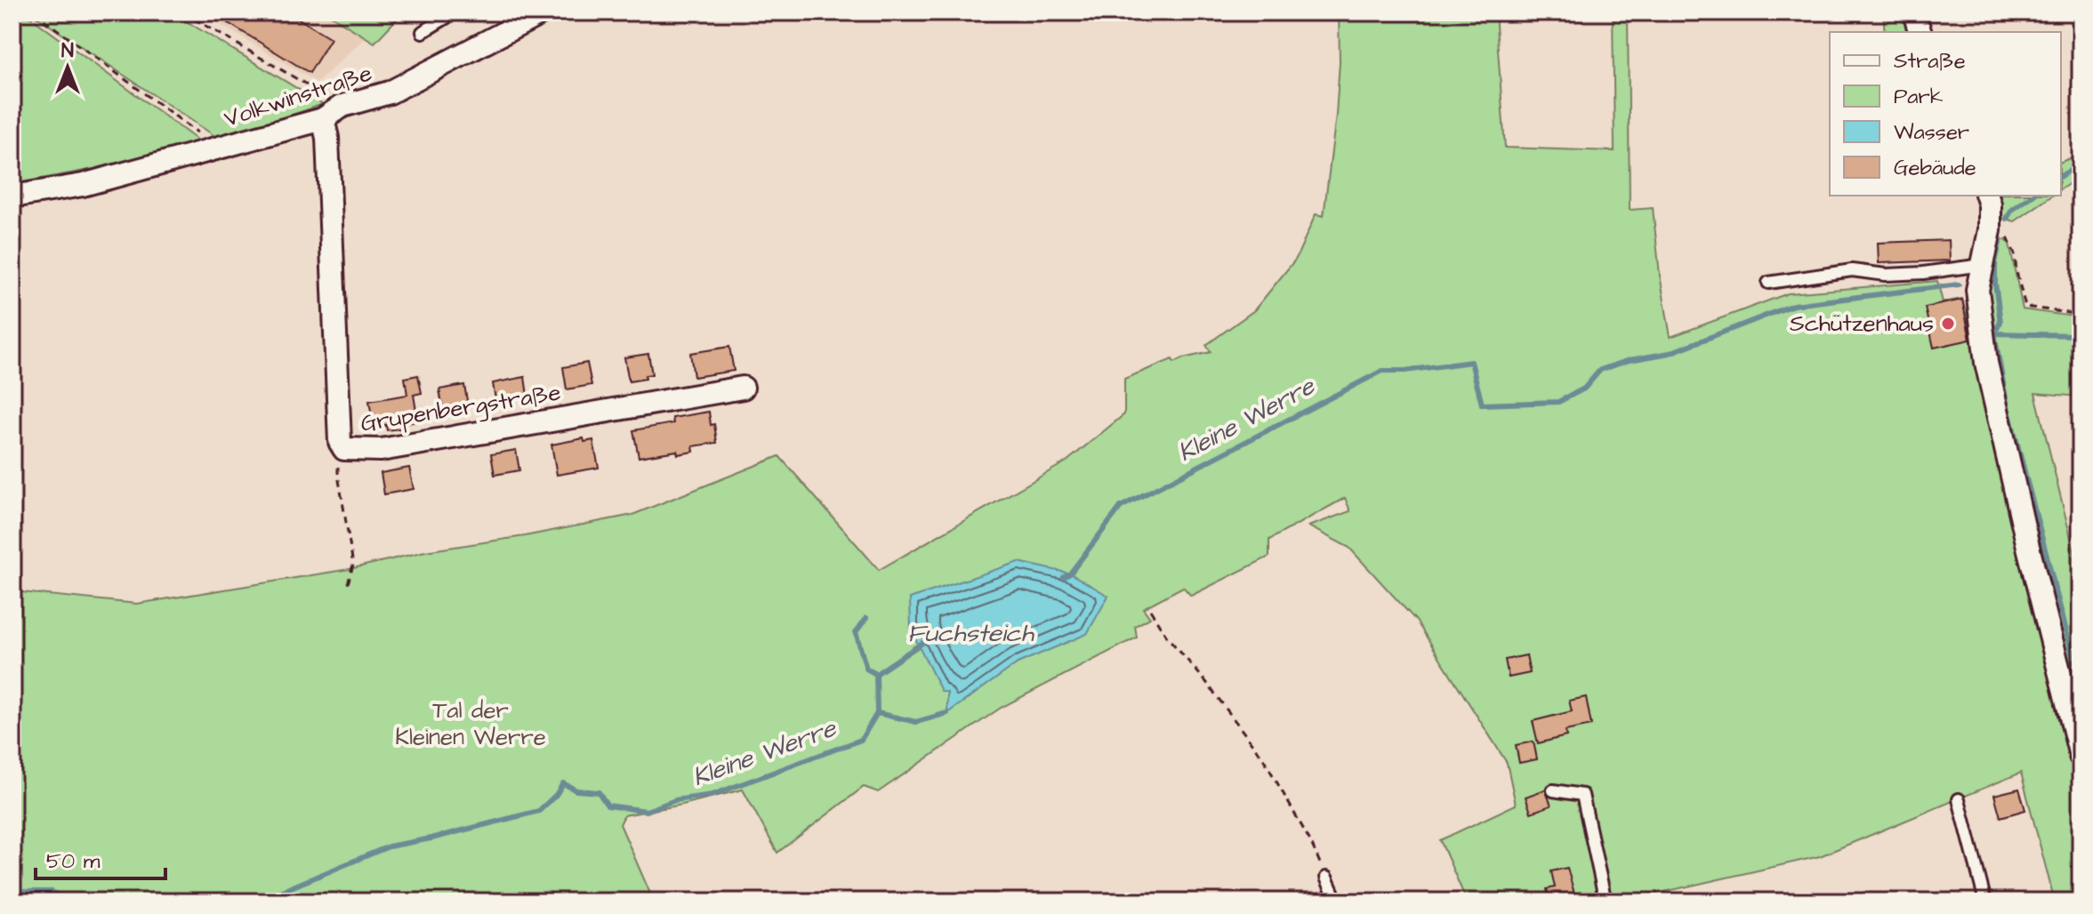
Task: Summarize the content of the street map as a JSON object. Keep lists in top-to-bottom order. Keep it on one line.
{"streets":{"street":["Volkwinstraße","Grupenbergstraße"]},"crossings":[["Volkwinstraße","Grupenbergstraße"]],"water":["Kleine Werre","Fuchsteich"],"parks":["Tal der Kleinen Werre"],"places":["Schützenhaus"],"legend":["Straße","Park","Wasser","Gebäude"],"scale_bar":"50 m","north":"top"}
